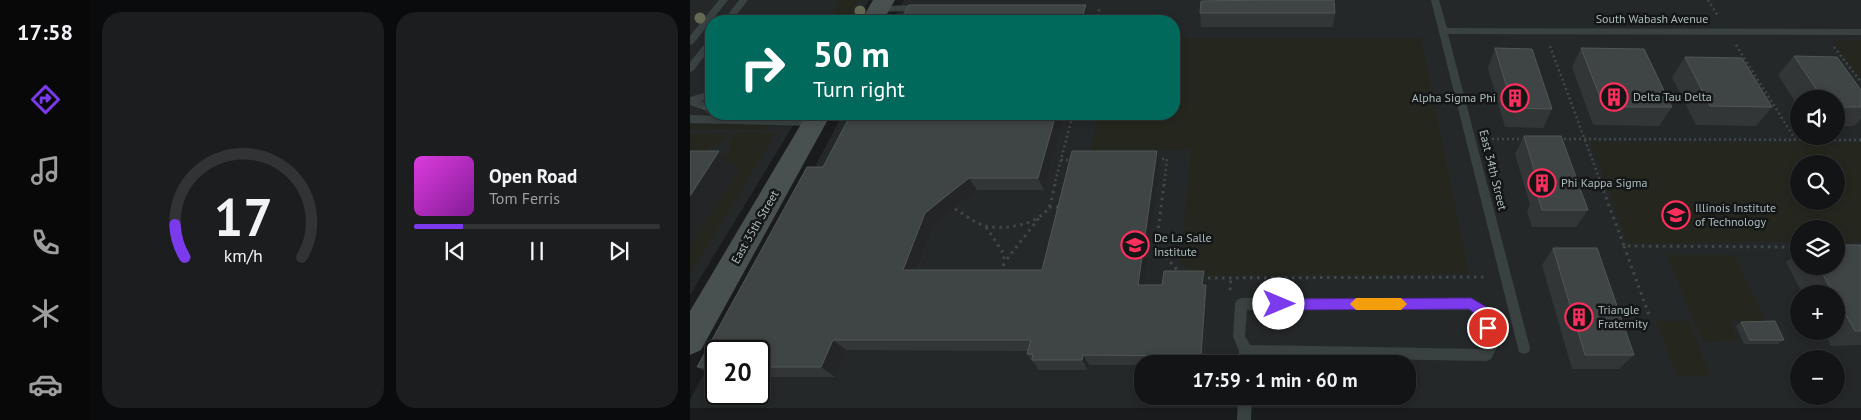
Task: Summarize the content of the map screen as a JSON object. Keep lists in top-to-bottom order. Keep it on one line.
{"streets":{"main road":["East 35th Street"],"lane":["South Wabash Avenue","East 34th Street"]},"crossings":[["South Wabash Avenue","East 34th Street"]],"places":{"building":["Delta Tau Delta","Alpha Sigma Phi","Phi Kappa Sigma","Triangle Fraternity"],"school or university":["Illinois Institute of Technology","De La Salle Institute"]},"page":{"tabs":"17:58","turn":["50 m","Turn right"],"map_buttons":["+","−"],"song":["Open Road","Tom Ferris"],"limit":"20","trip":"17:59 · 1 min · 60 m","gauge":["17","km/h"]}}
